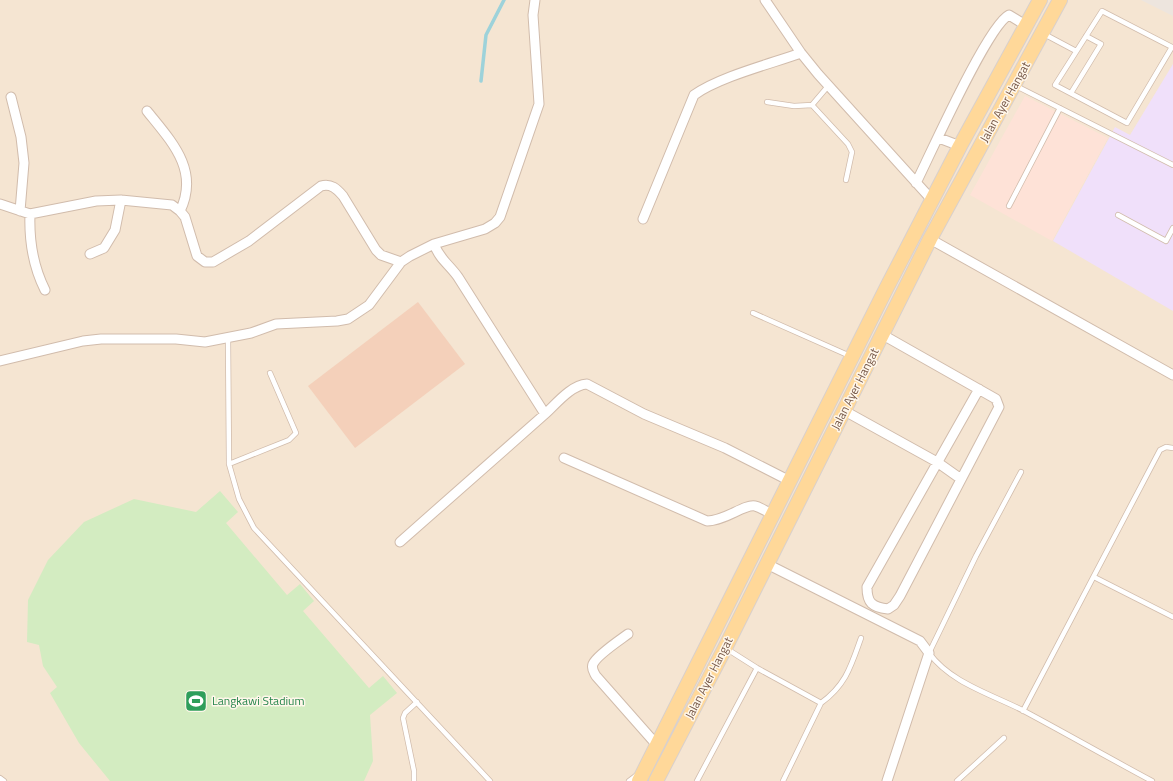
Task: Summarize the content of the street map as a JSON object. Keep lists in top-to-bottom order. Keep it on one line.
{"streets":{"main road":["Jalan Ayer Hangat"]},"places":{"sports":["Langkawi Stadium"]}}
